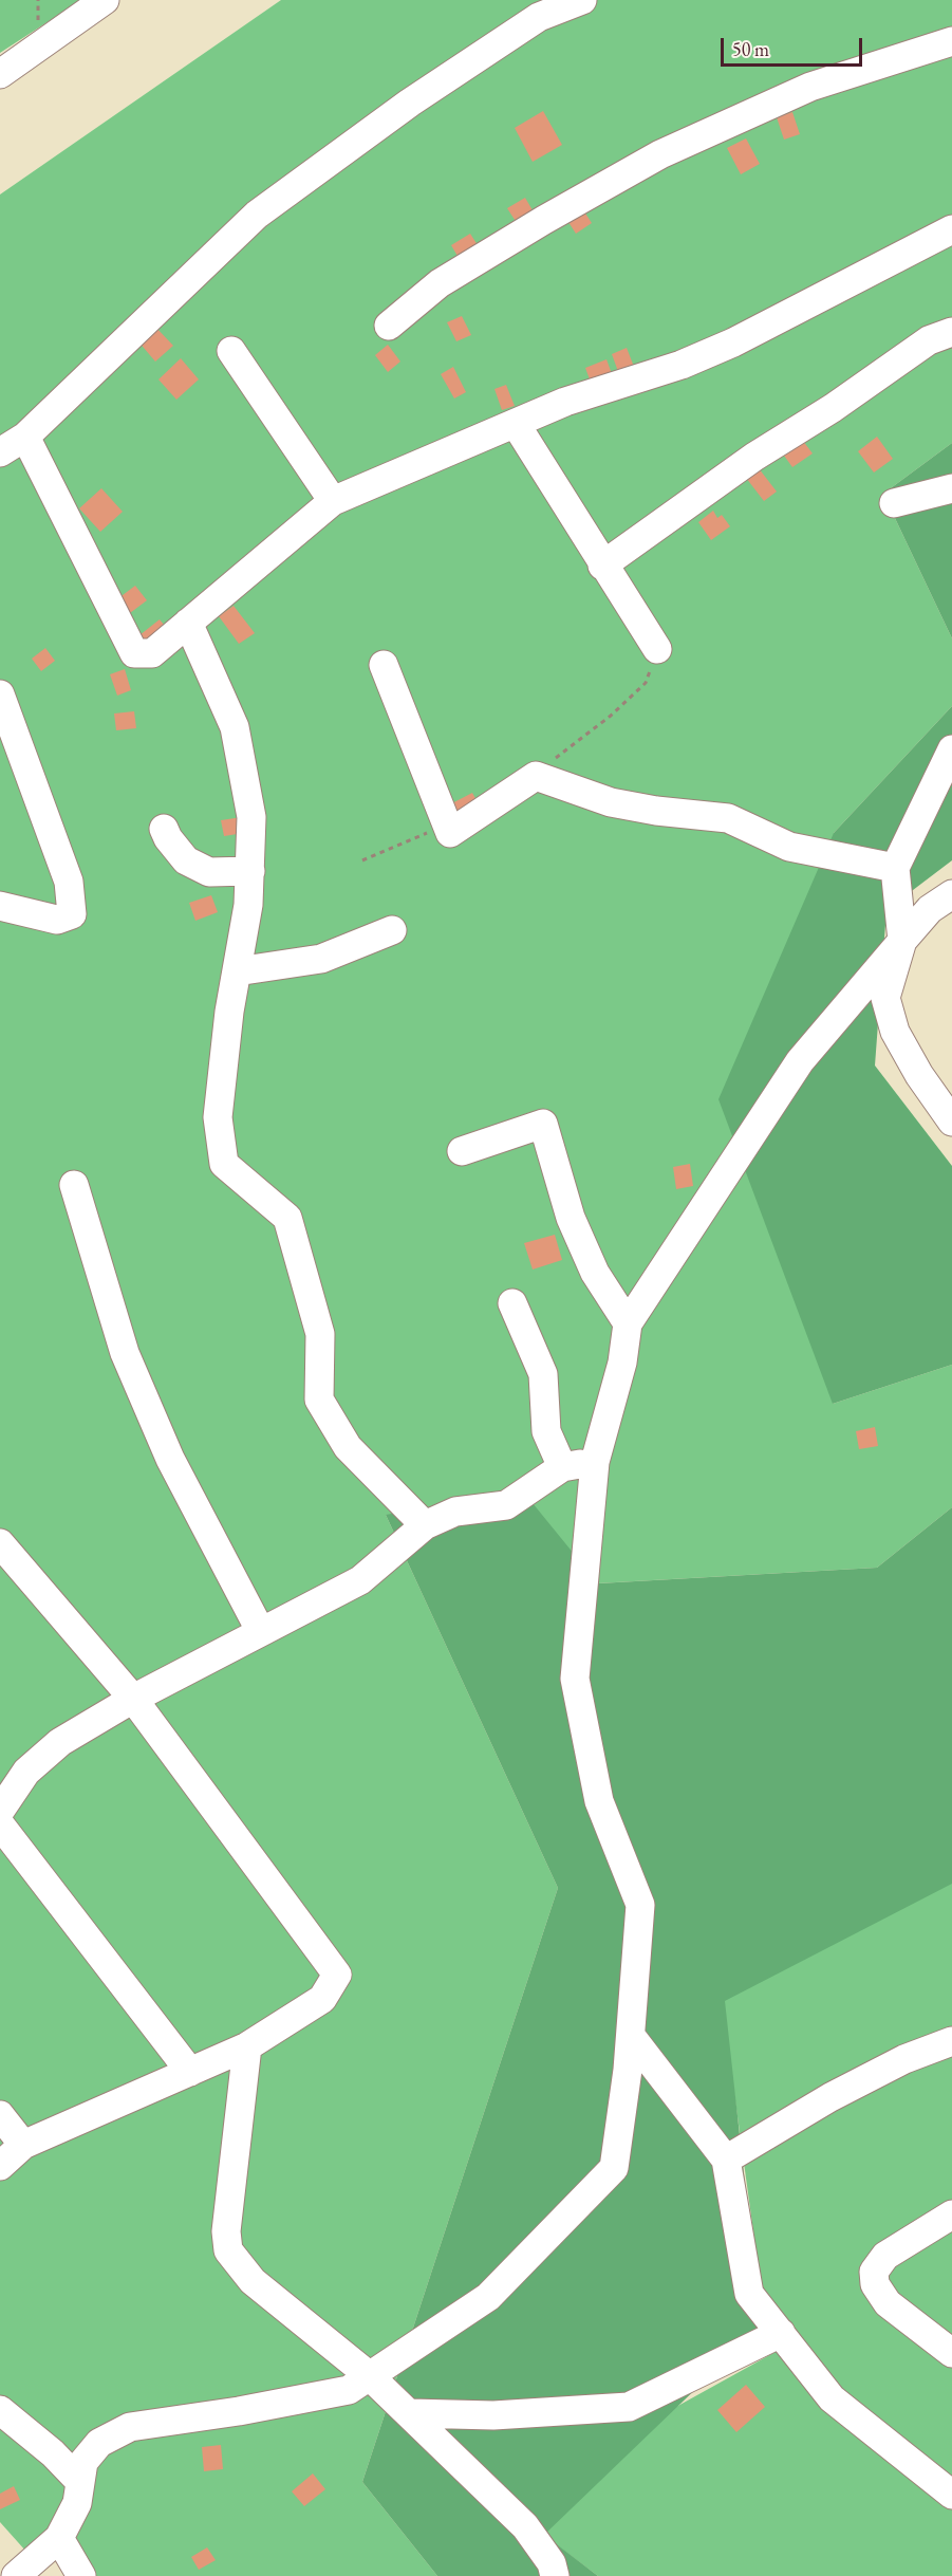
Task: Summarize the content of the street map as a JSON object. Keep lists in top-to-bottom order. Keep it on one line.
{"scale_bar":"50 m"}
